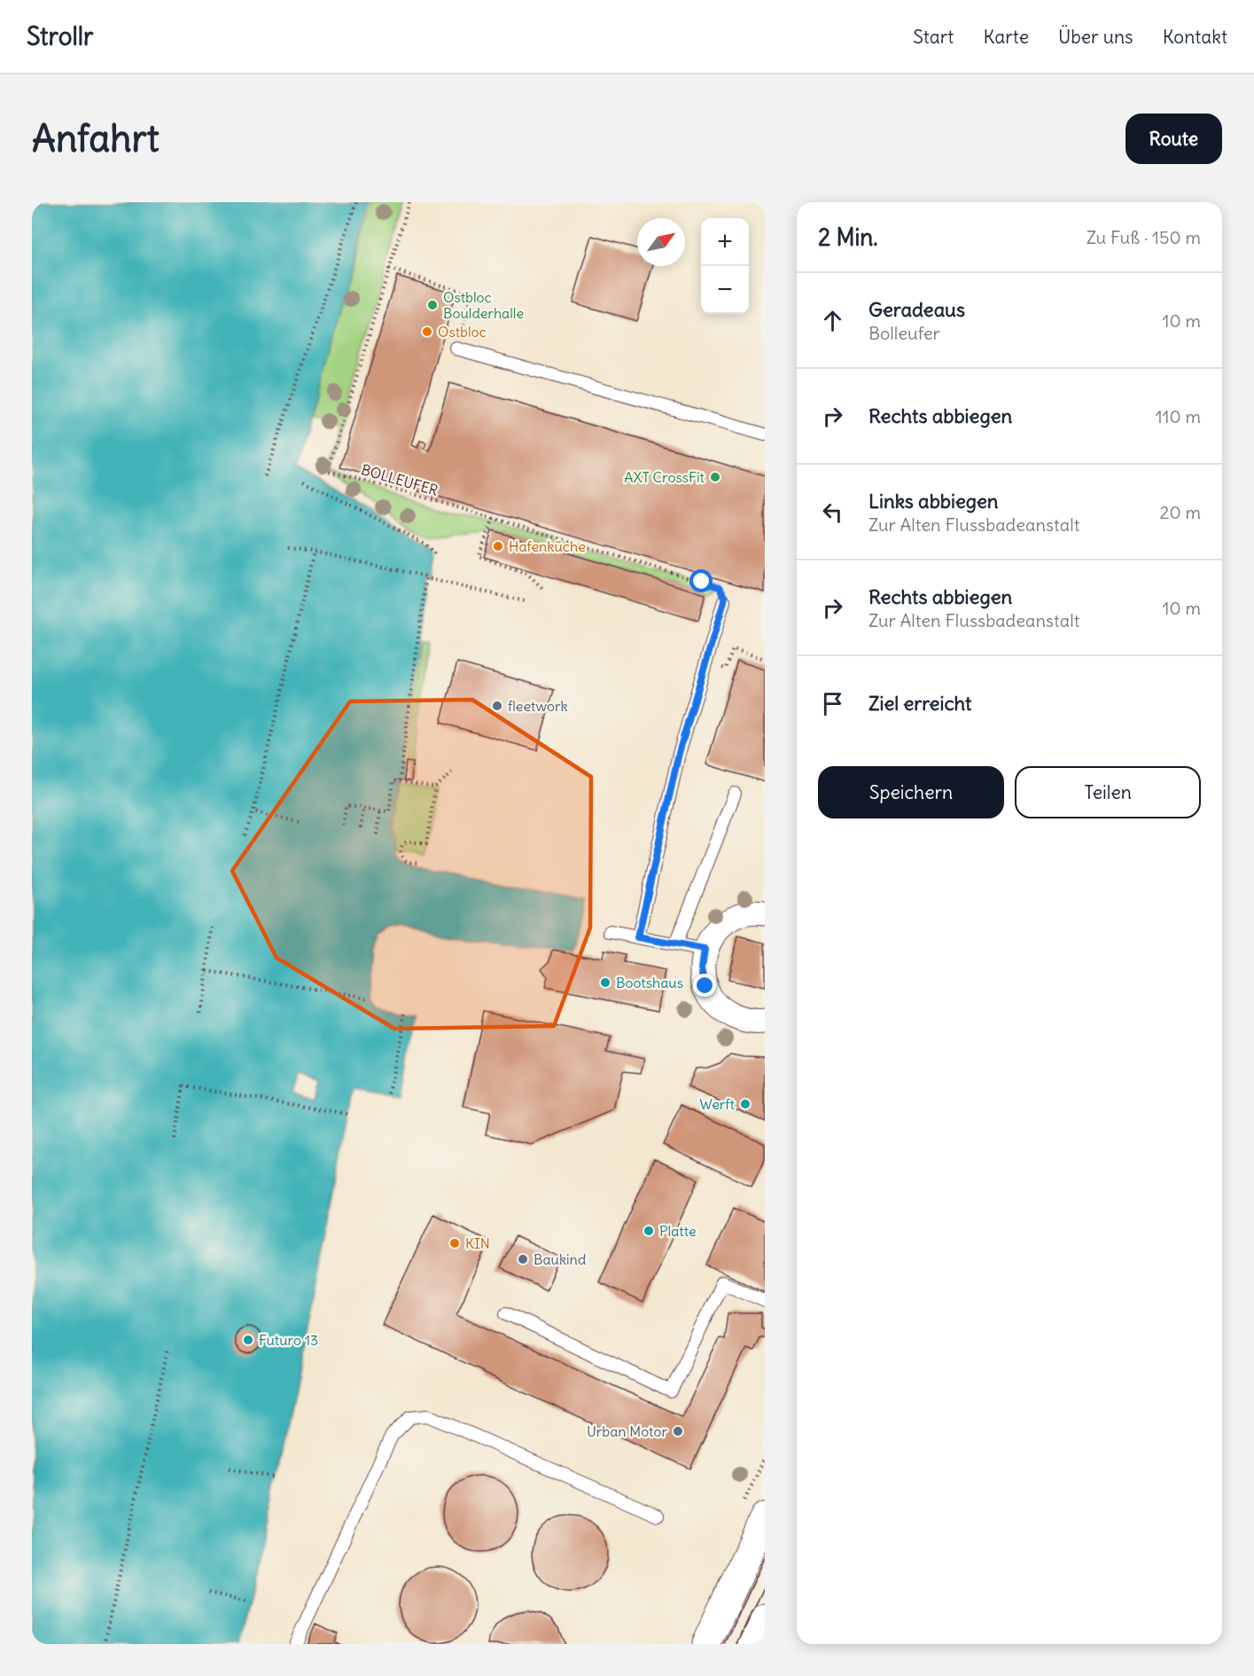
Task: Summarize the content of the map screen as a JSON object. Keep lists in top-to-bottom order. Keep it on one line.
{"streets":{"path":["BOLLEUFER"]},"places":["Ostbloc Boulderhalle","Ostbloc","AXT CrossFit","Hafenküche","fleetwork","Bootshaus","Werft","Platte","KIN","Baukind","Futuro 13","Urban Motor"],"north":"top right","page":{"header":"Strollr","nav":["Start","Karte","Über uns","Kontakt"],"buttons":["Route",["Speichern","Teilen"]],"title":"Anfahrt","heading":["2 Min.","Zu Fuß · 150 m"],"map_buttons":["+","−"],"list":[["Geradeaus","Bolleufer","10 m"],["Rechts abbiegen","110 m"],["Links abbiegen","Zur Alten Flussbadeanstalt","20 m"],["Rechts abbiegen","Zur Alten Flussbadeanstalt","10 m"],"Ziel erreicht"]}}
